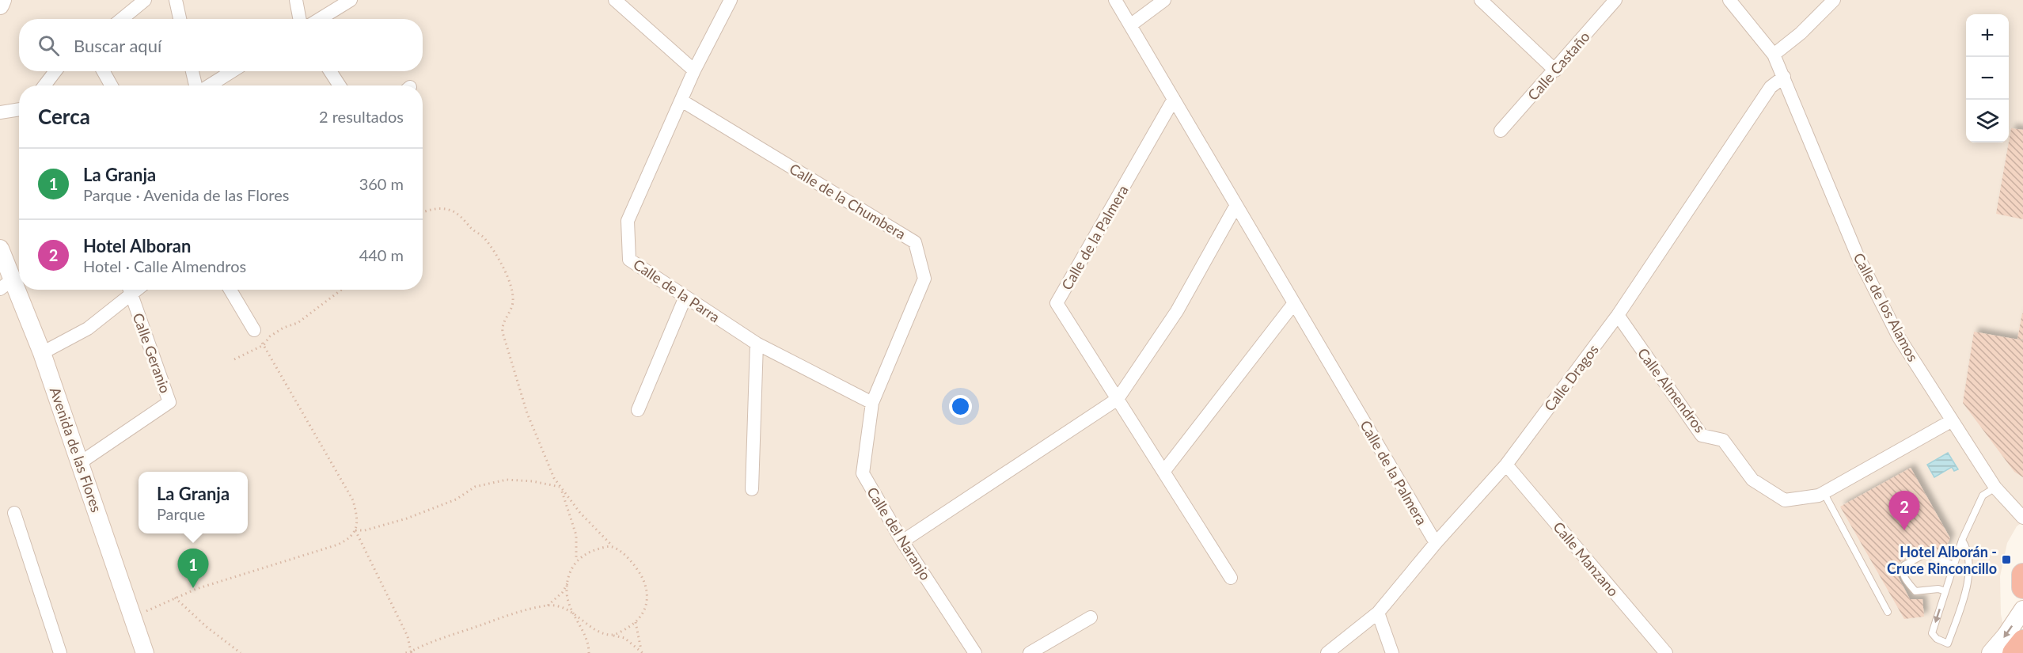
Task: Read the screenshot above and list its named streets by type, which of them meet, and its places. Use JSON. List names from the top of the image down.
{
  "streets": {
    "street": [
      "Calle Castaño",
      "Calle de la Chumbera",
      "Calle de la Palmera",
      "Calle de la Parra",
      "Calle de los Alamos",
      "Calle Geranio",
      "Calle Dragos",
      "Calle Almendros",
      "Avenida de las Flores",
      "Calle del Naranjo",
      "Calle Manzano"
    ]
  },
  "crossings": [
    ["Calle de la Chumbera", "Calle de la Parra"],
    ["Calle de la Chumbera", "Calle del Naranjo"],
    ["Calle de la Palmera", "Calle Dragos"],
    ["Calle de la Parra", "Calle del Naranjo"],
    ["Calle de los Alamos", "Calle Dragos"],
    ["Calle de los Alamos", "Calle Almendros"],
    ["Calle Geranio", "Avenida de las Flores"],
    ["Calle Dragos", "Calle Almendros"],
    ["Calle Dragos", "Calle Manzano"]
  ],
  "places": {
    "transit": ["Hotel Alborán - Cruce Rinconcillo"]
  },
  "page": {
    "map_buttons": ["+", "−"],
    "search": "Buscar aquí",
    "heading": ["Cerca", "2 resultados"],
    "list": [
      {
        "mark": "1",
        "name": "La Granja",
        "note": "Parque · Avenida de las Flores",
        "value": "360 m"
      },
      {
        "mark": "2",
        "name": "Hotel Alboran",
        "note": "Hotel · Calle Almendros",
        "value": "440 m"
      }
    ],
    "popup": ["La Granja", "Parque"],
    "pins": ["2", "1"]
  }
}
